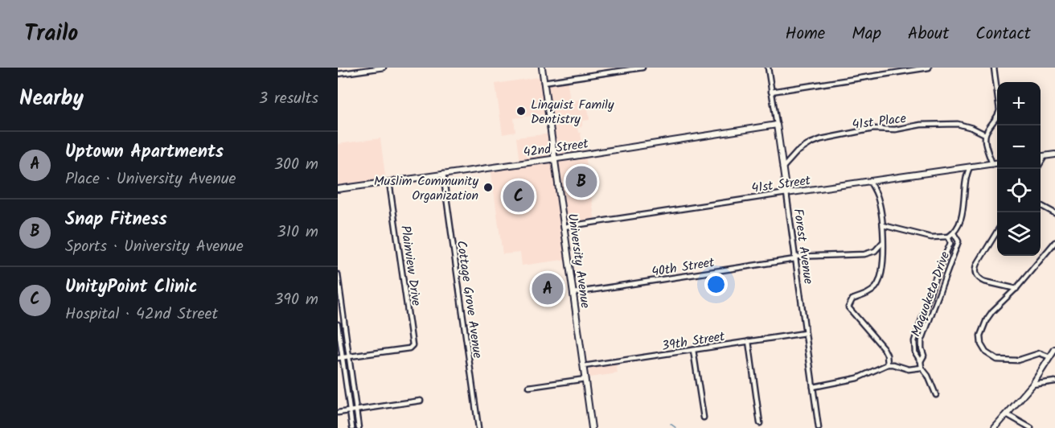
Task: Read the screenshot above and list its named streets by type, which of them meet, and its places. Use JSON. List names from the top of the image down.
{
  "streets": {
    "street": [
      "41st Place",
      "42nd Street",
      "41st Street",
      "Forest Avenue",
      "University Avenue",
      "Plainview Drive",
      "40th Street",
      "Maquoketa Drive",
      "Cottage Grove Avenue",
      "39th Street"
    ]
  },
  "crossings": [
    ["41st Place", "Forest Avenue"],
    ["42nd Street", "Forest Avenue"],
    ["42nd Street", "University Avenue"],
    ["42nd Street", "Plainview Drive"],
    ["42nd Street", "Cottage Grove Avenue"],
    ["41st Street", "Forest Avenue"],
    ["41st Street", "University Avenue"],
    ["Forest Avenue", "40th Street"],
    ["Forest Avenue", "39th Street"],
    ["University Avenue", "40th Street"],
    ["University Avenue", "39th Street"]
  ],
  "places": ["Linquist Family Dentistry", "Muslim Community Organization"],
  "page": {
    "header": "Trailo",
    "nav": [
      "Home",
      "Map",
      "About",
      "Contact"
    ],
    "heading": ["Nearby", "3 results"],
    "map_buttons": ["+", "−"],
    "list": [
      {
        "mark": "A",
        "name": "Uptown Apartments",
        "note": "Place · University Avenue",
        "value": "300 m"
      },
      {
        "mark": "B",
        "name": "Snap Fitness",
        "note": "Sports · University Avenue",
        "value": "310 m"
      },
      {
        "mark": "C",
        "name": "UnityPoint Clinic",
        "note": "Hospital · 42nd Street",
        "value": "390 m"
      }
    ],
    "pins": ["B", "C", "A"]
  }
}
